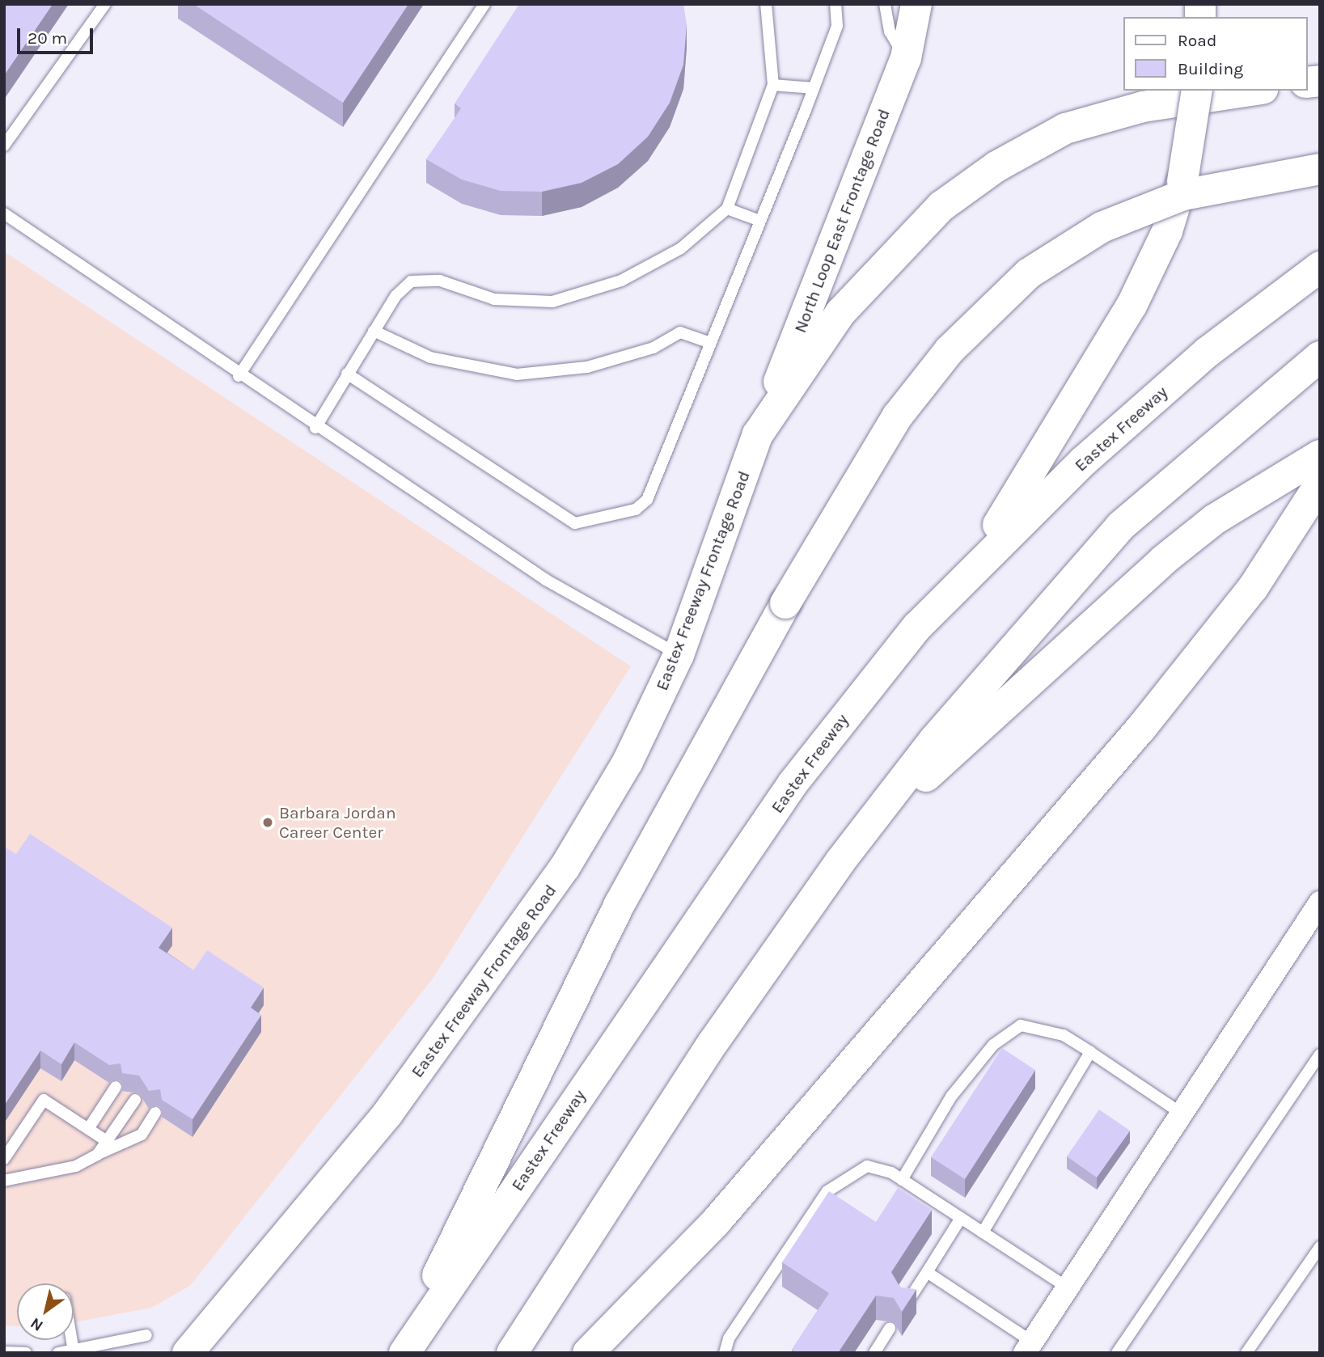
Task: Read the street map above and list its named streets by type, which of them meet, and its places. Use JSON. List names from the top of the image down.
{
  "streets": {
    "main road": ["North Loop East Frontage Road", "Eastex Freeway", "Eastex Freeway Frontage Road"]
  },
  "crossings": [
    ["North Loop East Frontage Road", "Eastex Freeway Frontage Road"]
  ],
  "places": ["Barbara Jordan Career Center"],
  "legend": ["Road", "Building"],
  "scale_bar": "20 m",
  "north": "bottom left"
}
